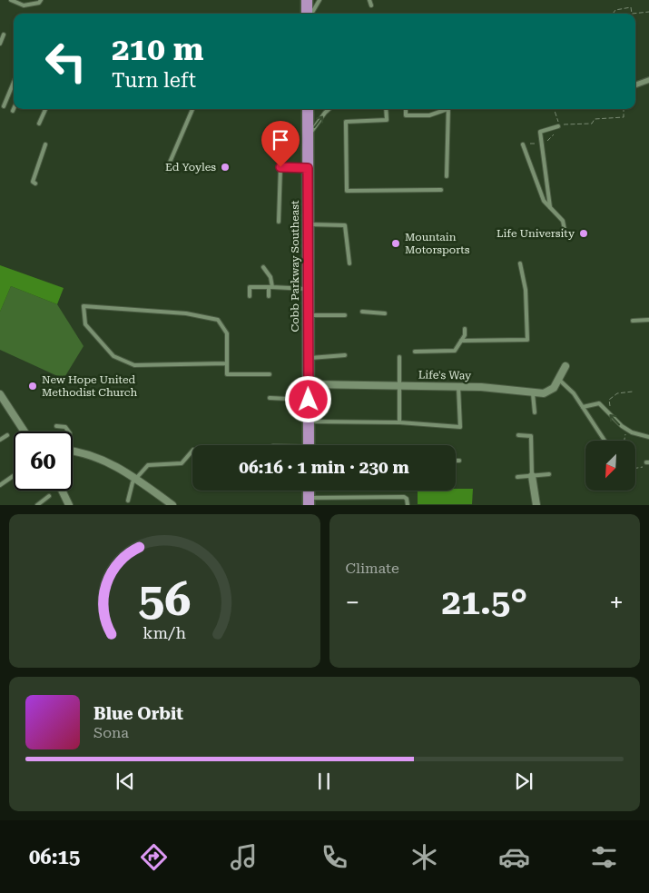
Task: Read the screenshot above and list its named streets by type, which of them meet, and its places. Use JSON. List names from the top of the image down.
{
  "streets": {
    "main road": ["Cobb Parkway Southeast"],
    "street": ["Life's Way"]
  },
  "crossings": [
    ["Cobb Parkway Southeast", "Life's Way"]
  ],
  "places": [
    "Ed Yoyles",
    "Life University",
    "Mountain Motorsports",
    "New Hope United Methodist Church"
  ],
  "north": "bottom left",
  "page": {
    "turn": ["210 m", "Turn left"],
    "limit": "60",
    "trip": "06:16 · 1 min · 230 m",
    "tile": "Climate",
    "heat": ["−", "21.5°", "+"],
    "song": ["Blue Orbit", "Sona"],
    "tabs": "06:15",
    "gauge": ["56", "km/h"]
  }
}
